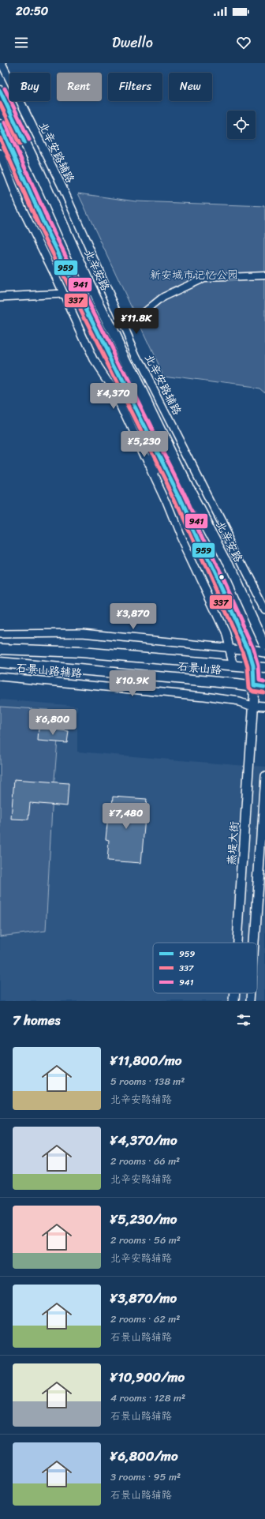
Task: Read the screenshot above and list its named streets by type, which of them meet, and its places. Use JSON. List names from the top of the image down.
{
  "streets": {
    "main road": ["北辛安路", "石景山路", "燕堤大街"],
    "street": ["北辛安路辅路", "石景山路辅路"]
  },
  "crossings": [
    ["石景山路", "燕堤大街"],
    ["石景山路辅路", "燕堤大街"]
  ],
  "parks": ["新安城市记忆公园"],
  "lines": ["transit line 941", "transit line 959", "transit line 337"],
  "legend": ["959", "337", "941"],
  "page": {
    "status": "20:50",
    "header": "Dwello",
    "chip": [
      "Buy",
      "Rent",
      "Filters",
      "New"
    ],
    "price": [
      "¥11.8K",
      "¥4,370",
      "¥5,230",
      "¥3,870",
      "¥10.9K",
      "¥6,800",
      "¥7,480"
    ],
    "heading": "7 homes",
    "list": [
      {
        "name": "¥11,800/mo",
        "note": "5 rooms · 138 m² · 北辛安路辅路"
      },
      {
        "name": "¥4,370/mo",
        "note": "2 rooms · 66 m² · 北辛安路辅路"
      },
      {
        "name": "¥5,230/mo",
        "note": "2 rooms · 56 m² · 北辛安路辅路"
      },
      {
        "name": "¥3,870/mo",
        "note": "2 rooms · 62 m² · 石景山路辅路"
      },
      {
        "name": "¥10,900/mo",
        "note": "4 rooms · 128 m² · 石景山路辅路"
      },
      {
        "name": "¥6,800/mo",
        "note": "3 rooms · 95 m² · 石景山路辅路"
      }
    ]
  }
}
